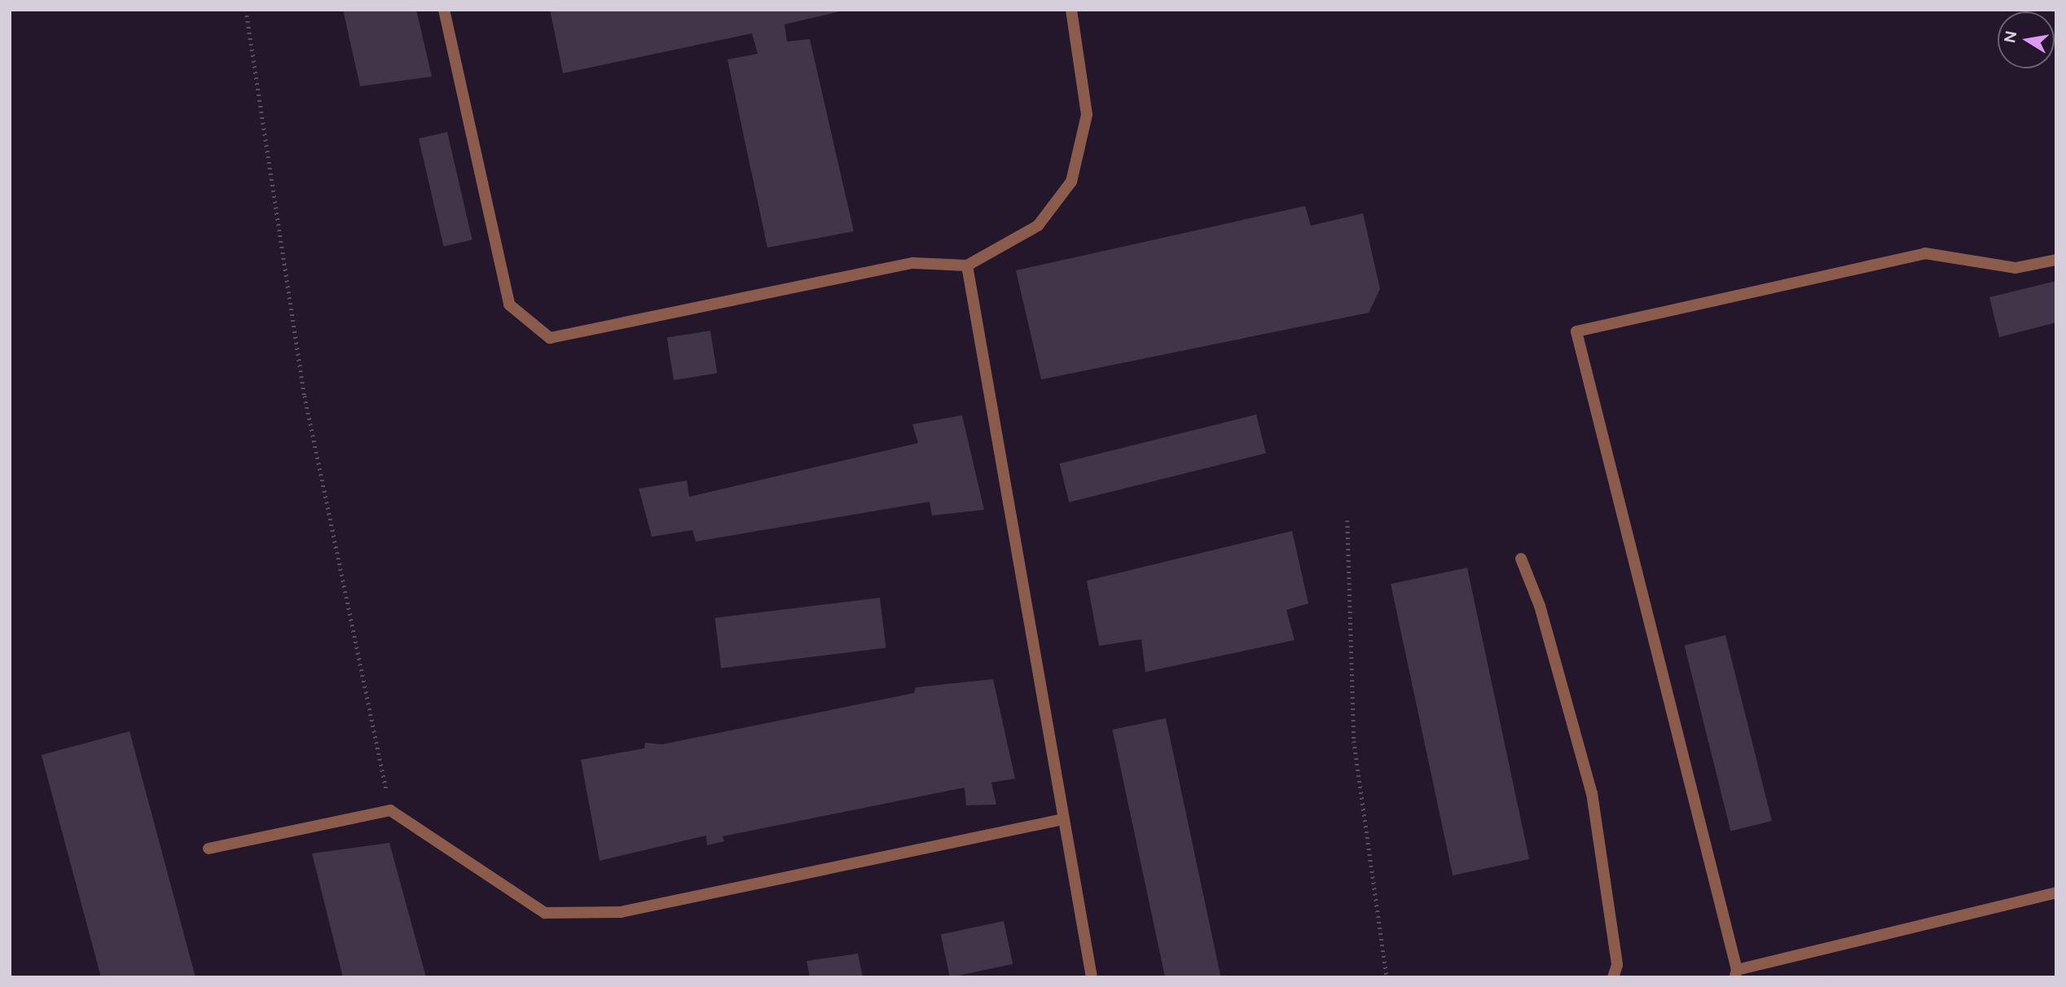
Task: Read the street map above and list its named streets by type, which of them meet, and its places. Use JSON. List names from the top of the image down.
{
  "north": "left"
}
